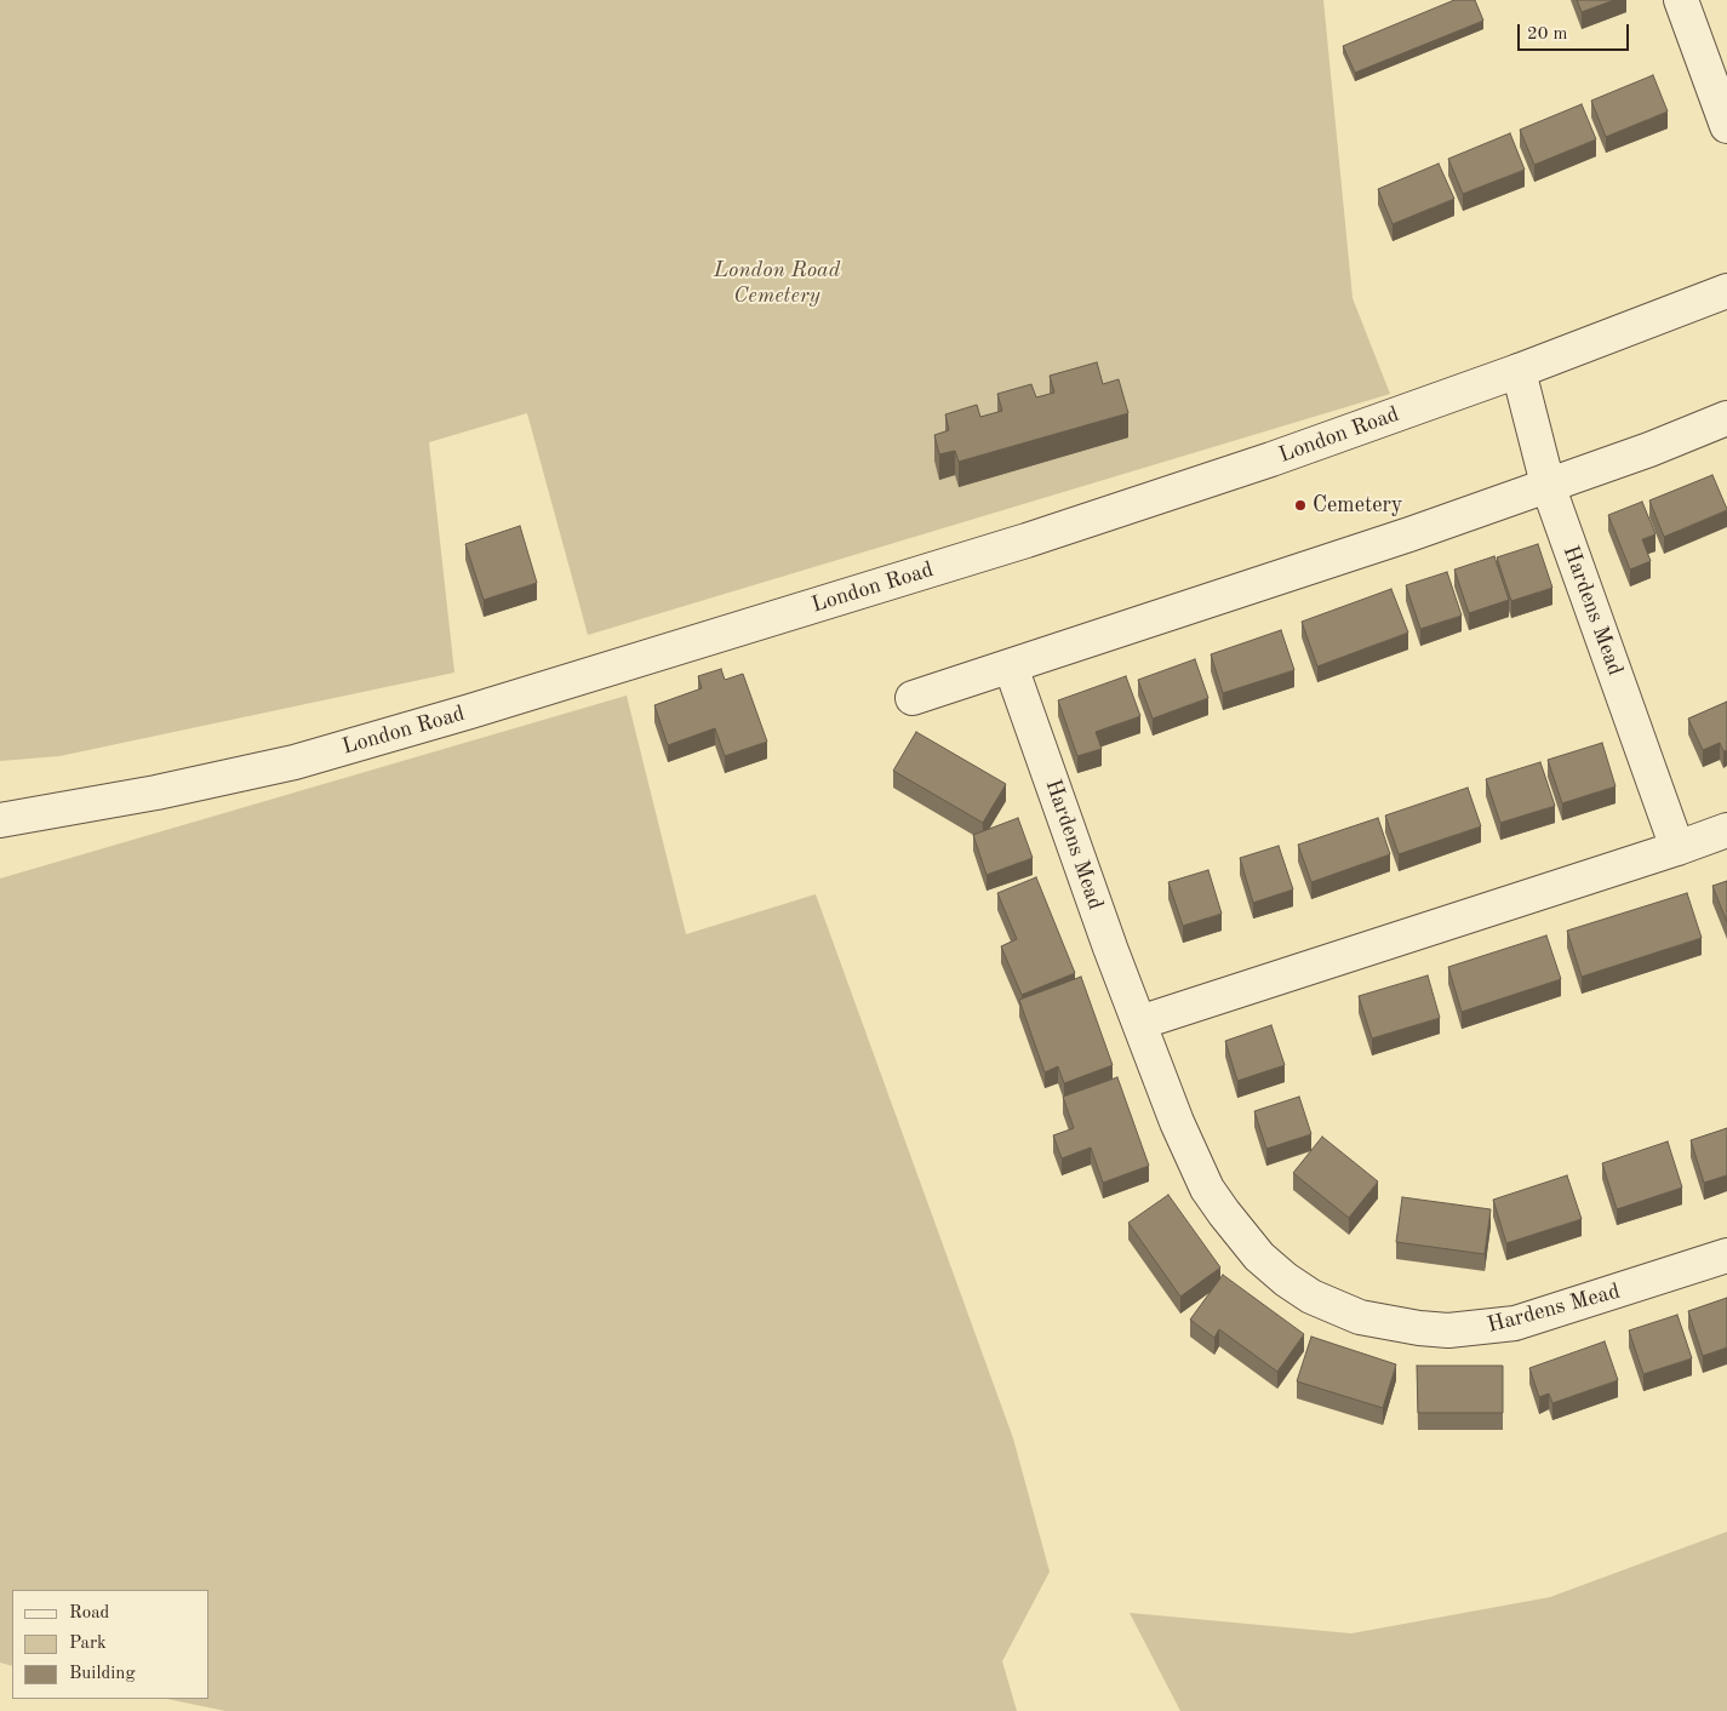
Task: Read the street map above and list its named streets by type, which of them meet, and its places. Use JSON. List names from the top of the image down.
{
  "streets": {
    "street": ["London Road", "Hardens Mead"]
  },
  "crossings": [
    ["London Road", "Hardens Mead"]
  ],
  "parks": ["London Road Cemetery"],
  "places": ["Cemetery"],
  "legend": ["Road", "Park", "Building"],
  "scale_bar": "20 m"
}
